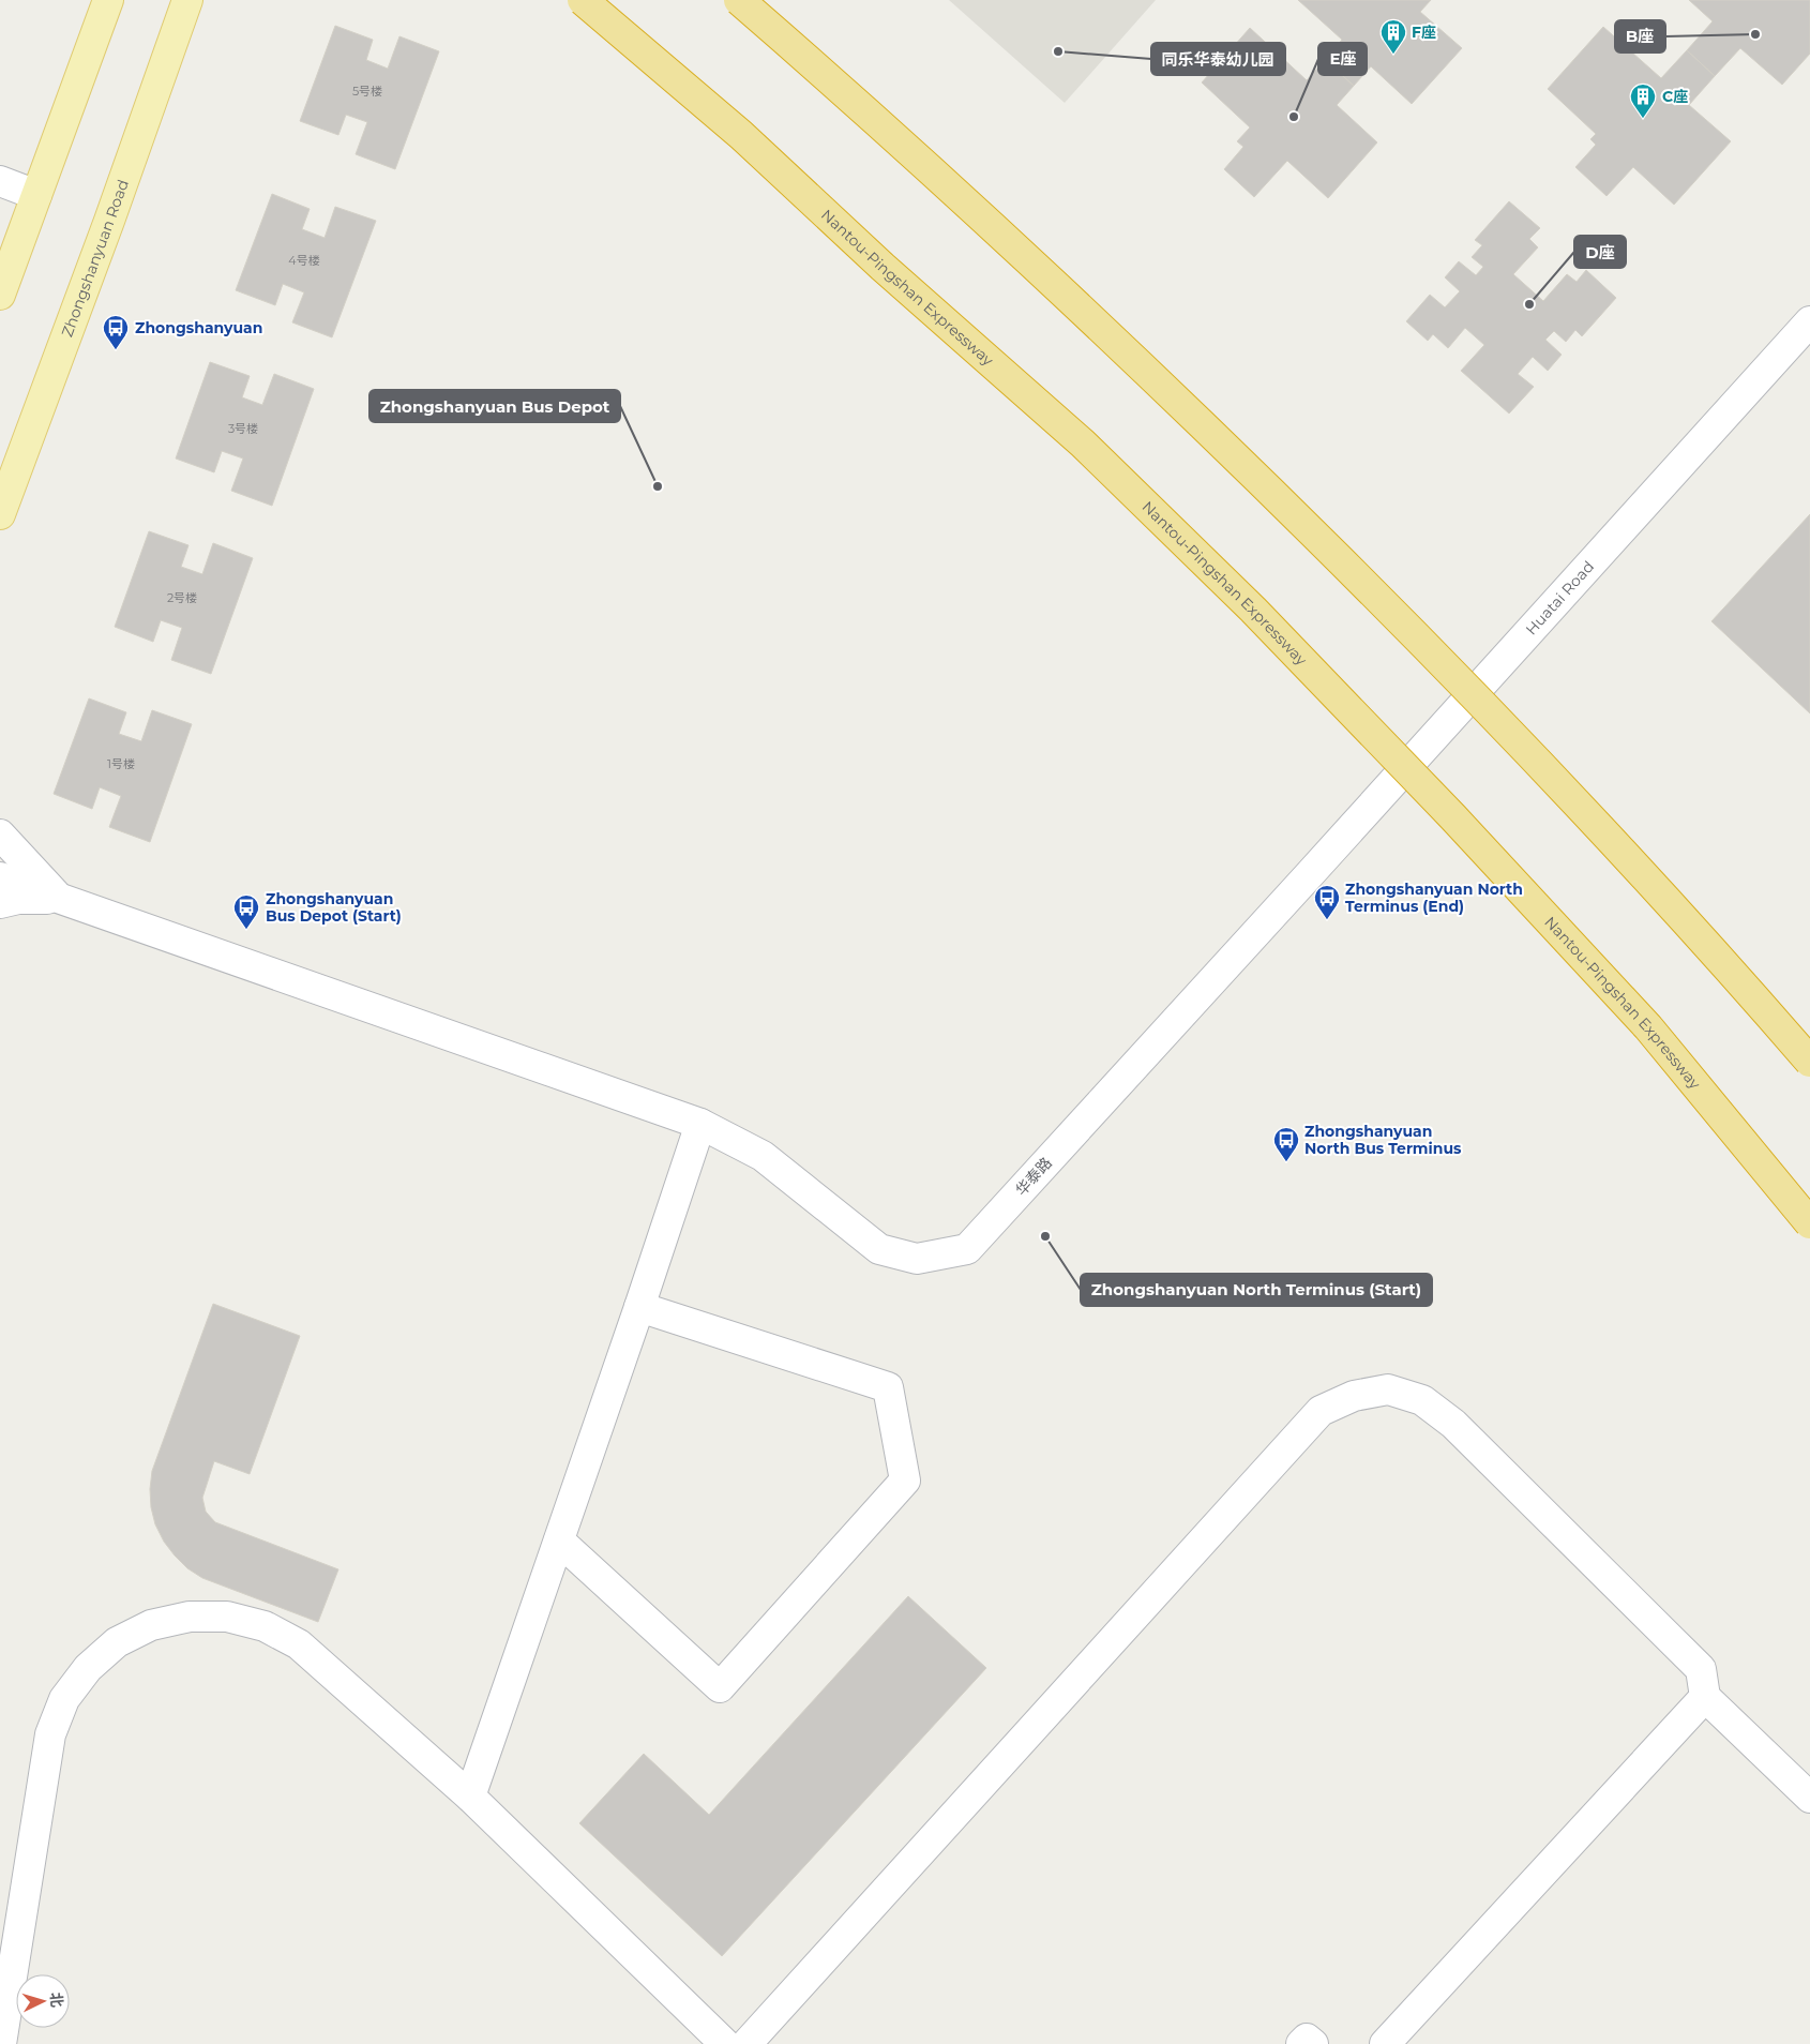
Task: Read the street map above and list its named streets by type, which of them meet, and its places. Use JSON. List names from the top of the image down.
{
  "streets": {
    "highway": ["Nantou-Pingshan Expressway"],
    "main road": ["Zhongshanyuan Road"],
    "street": ["华泰路"]
  },
  "places": {
    "other": [
      "B座",
      "同乐华泰幼儿园",
      "E座",
      "D座",
      "Zhongshanyuan Bus Depot",
      "Zhongshanyuan North Terminus (Start)"
    ],
    "building": ["F座", "C座"],
    "bus stop": [
      "Zhongshanyuan",
      "Zhongshanyuan North Terminus (End)",
      "Zhongshanyuan Bus Depot (Start)",
      "Zhongshanyuan North Bus Terminus"
    ]
  },
  "house_numbers": [
    "5号楼",
    "4号楼",
    "3号楼",
    "2号楼",
    "1号楼"
  ],
  "north": "right"
}
